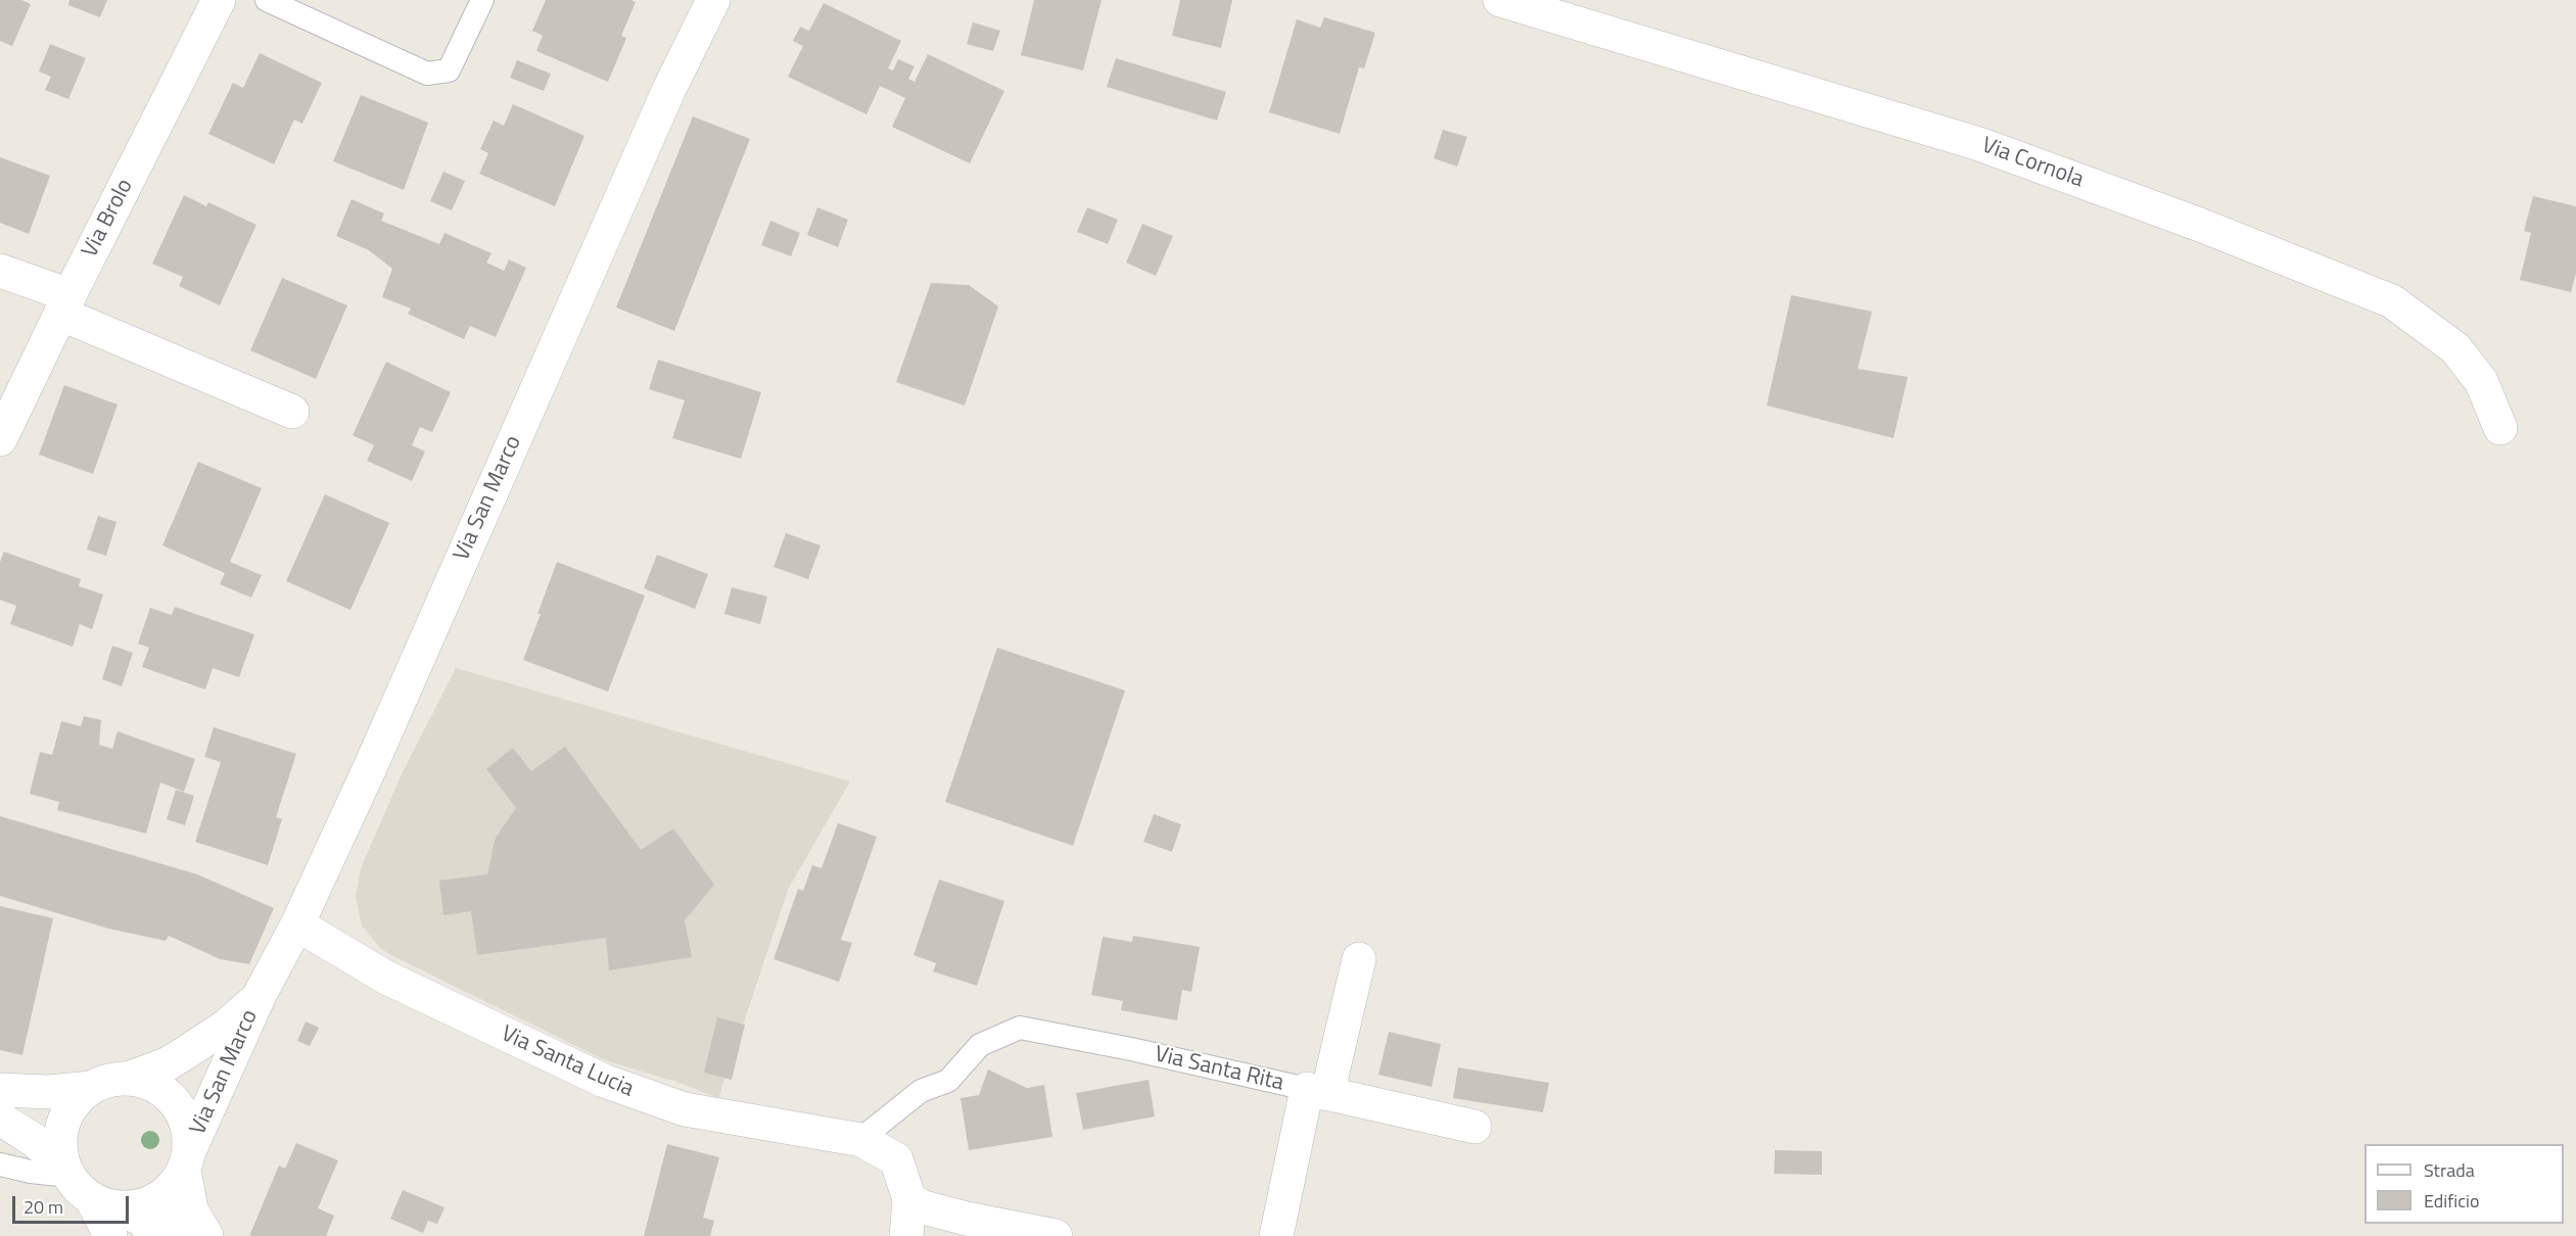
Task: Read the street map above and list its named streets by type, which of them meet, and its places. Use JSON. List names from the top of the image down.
{
  "streets": {
    "street": [
      "Via Cornola",
      "Via Brolo",
      "Via San Marco",
      "Via Santa Lucia",
      "Via Santa Rita"
    ]
  },
  "crossings": [
    ["Via San Marco", "Via Santa Lucia"],
    ["Via Santa Lucia", "Via Santa Rita"]
  ],
  "legend": ["Strada", "Edificio"],
  "scale_bar": "20 m"
}
